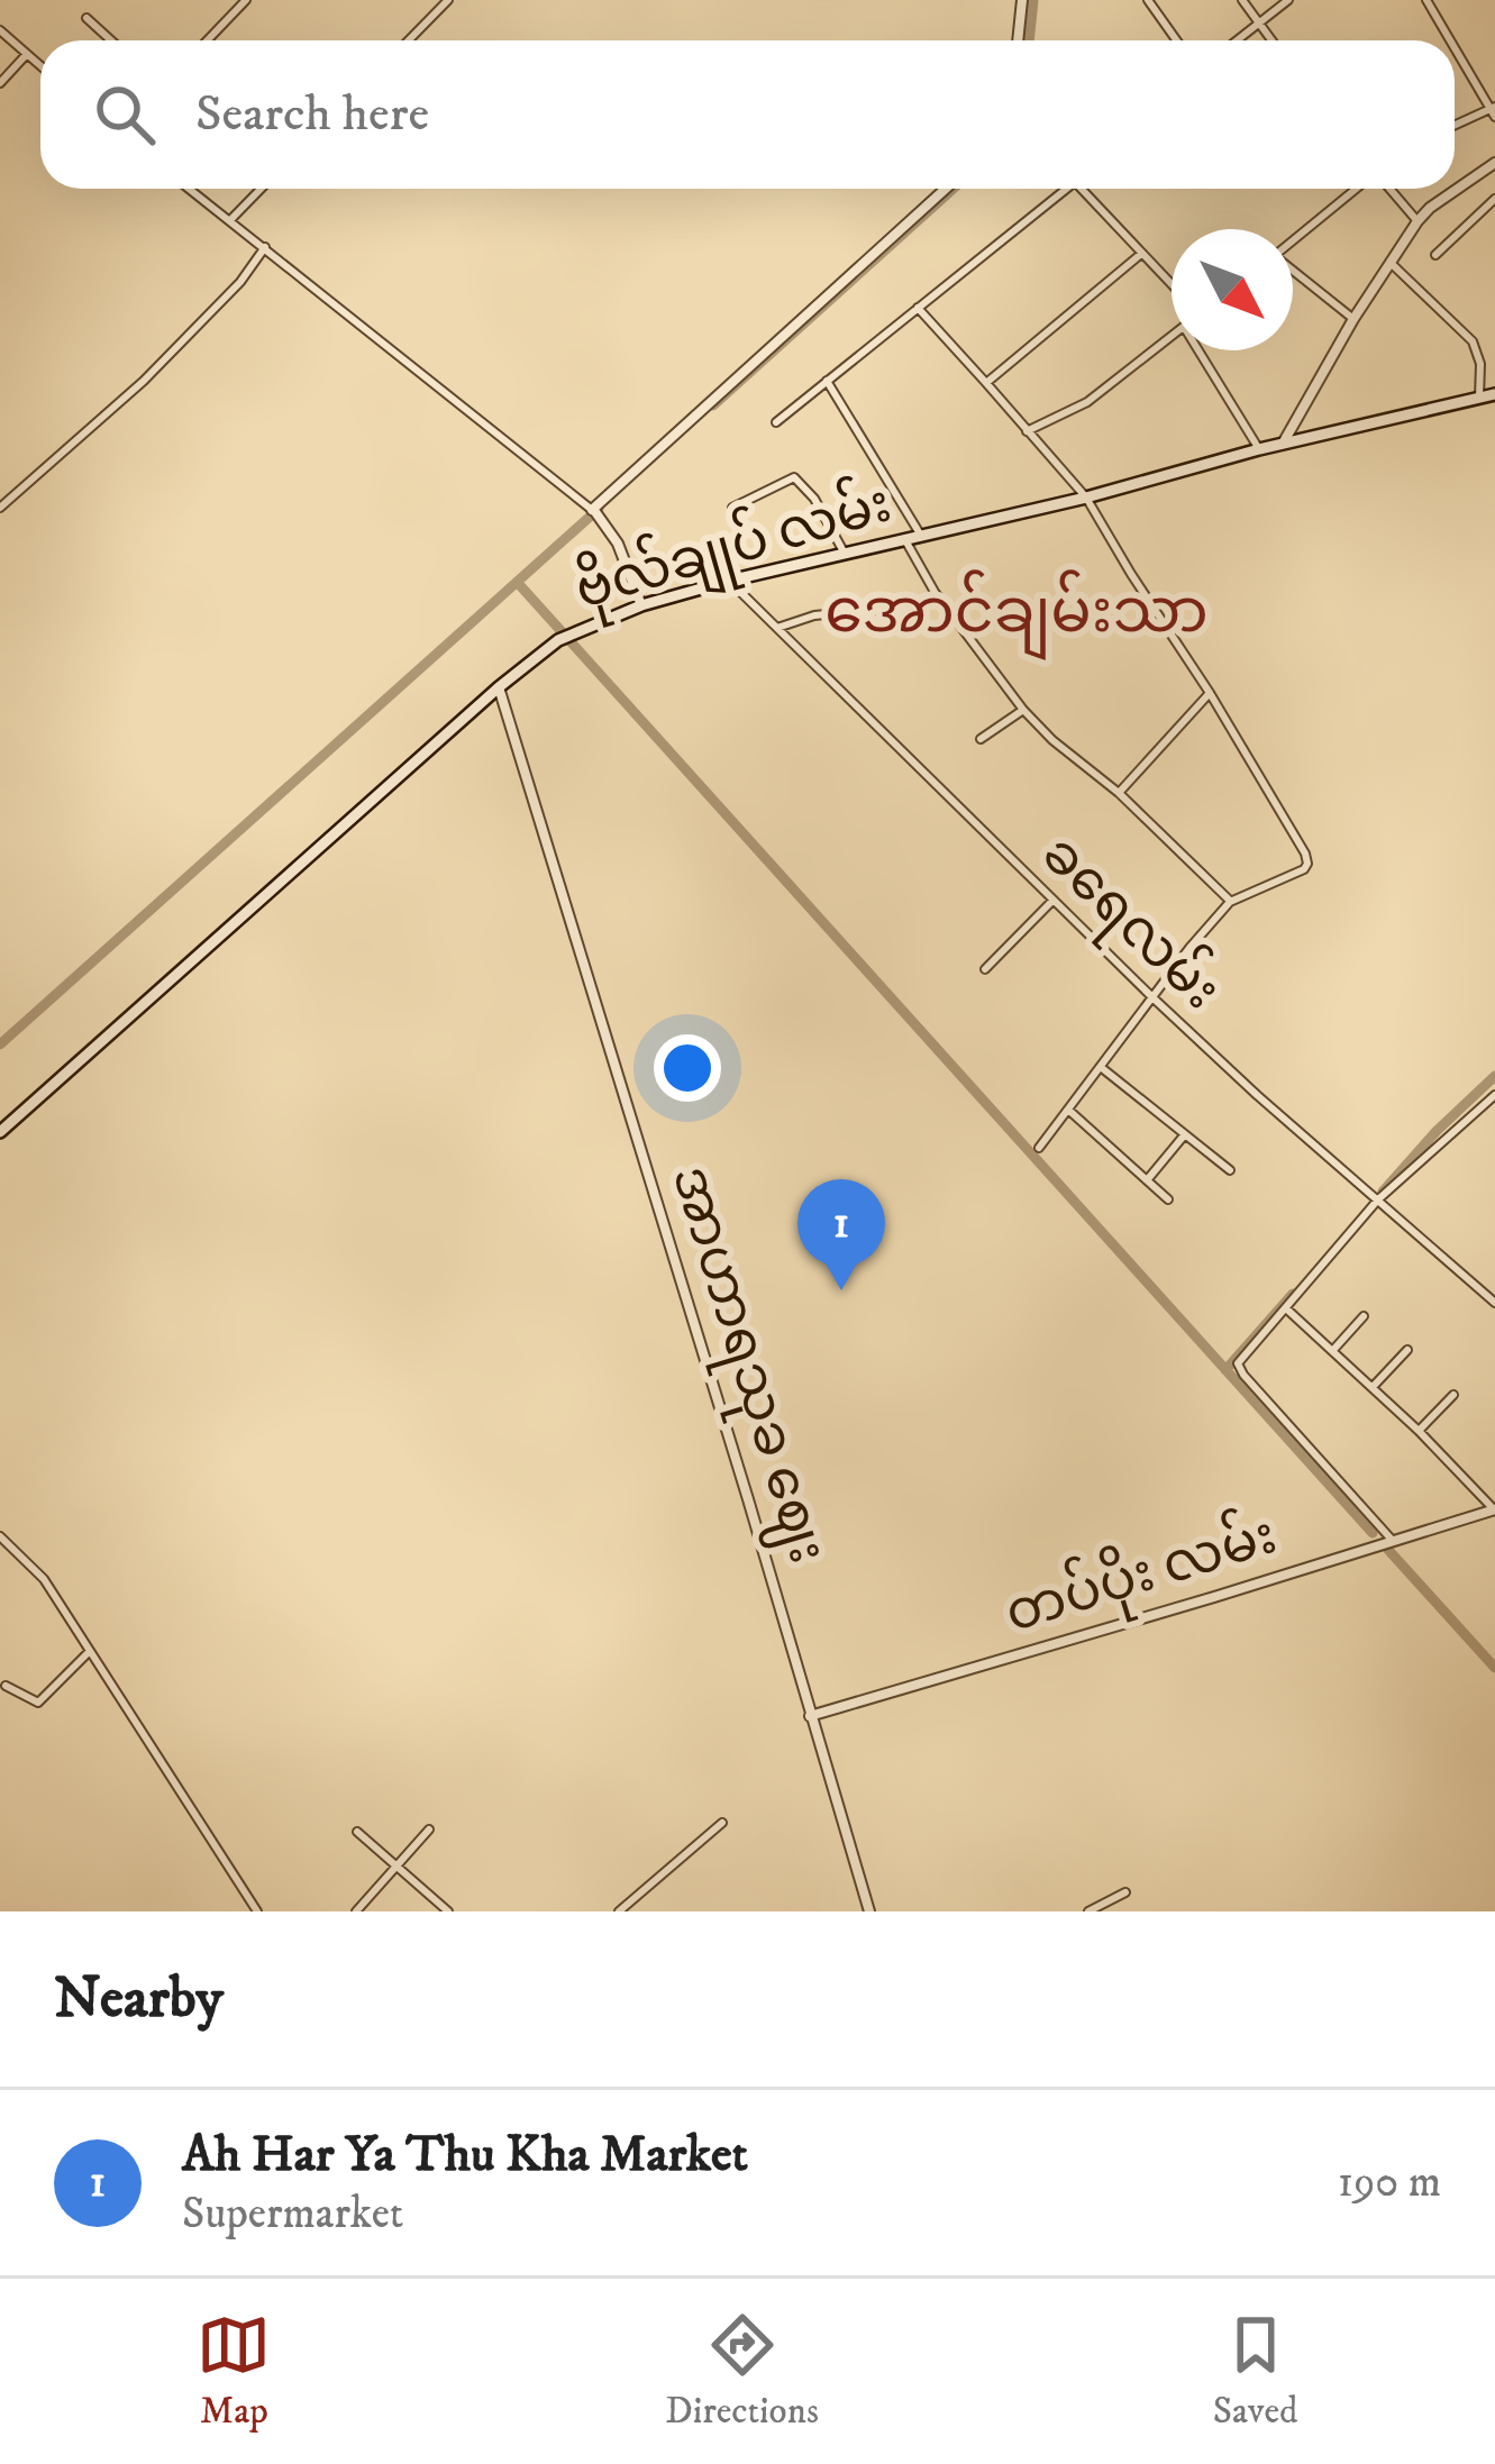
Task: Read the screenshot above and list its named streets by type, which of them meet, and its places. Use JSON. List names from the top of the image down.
{
  "streets": {
    "main road": ["ဗိုလ်ချုပ် လမ်း"],
    "street": ["ခရေလမ်း", "အာဟာရသုခ ဈေး", "တပ်ပိုး လမ်း"]
  },
  "crossings": [
    ["ဗိုလ်ချုပ် လမ်း", "ခရေလမ်း"],
    ["ဗိုလ်ချုပ် လမ်း", "အာဟာရသုခ ဈေး"],
    ["အာဟာရသုခ ဈေး", "တပ်ပိုး လမ်း"]
  ],
  "districts": ["အောင်ချမ်းသာ"],
  "north": "bottom right",
  "page": {
    "search": "Search here",
    "pins": "1",
    "heading": "Nearby",
    "list": [
      {
        "mark": "1",
        "name": "Ah Har Ya Thu Kha Market",
        "note": "Supermarket",
        "value": "190 m"
      }
    ],
    "nav": ["Map", "Directions", "Saved"]
  }
}
